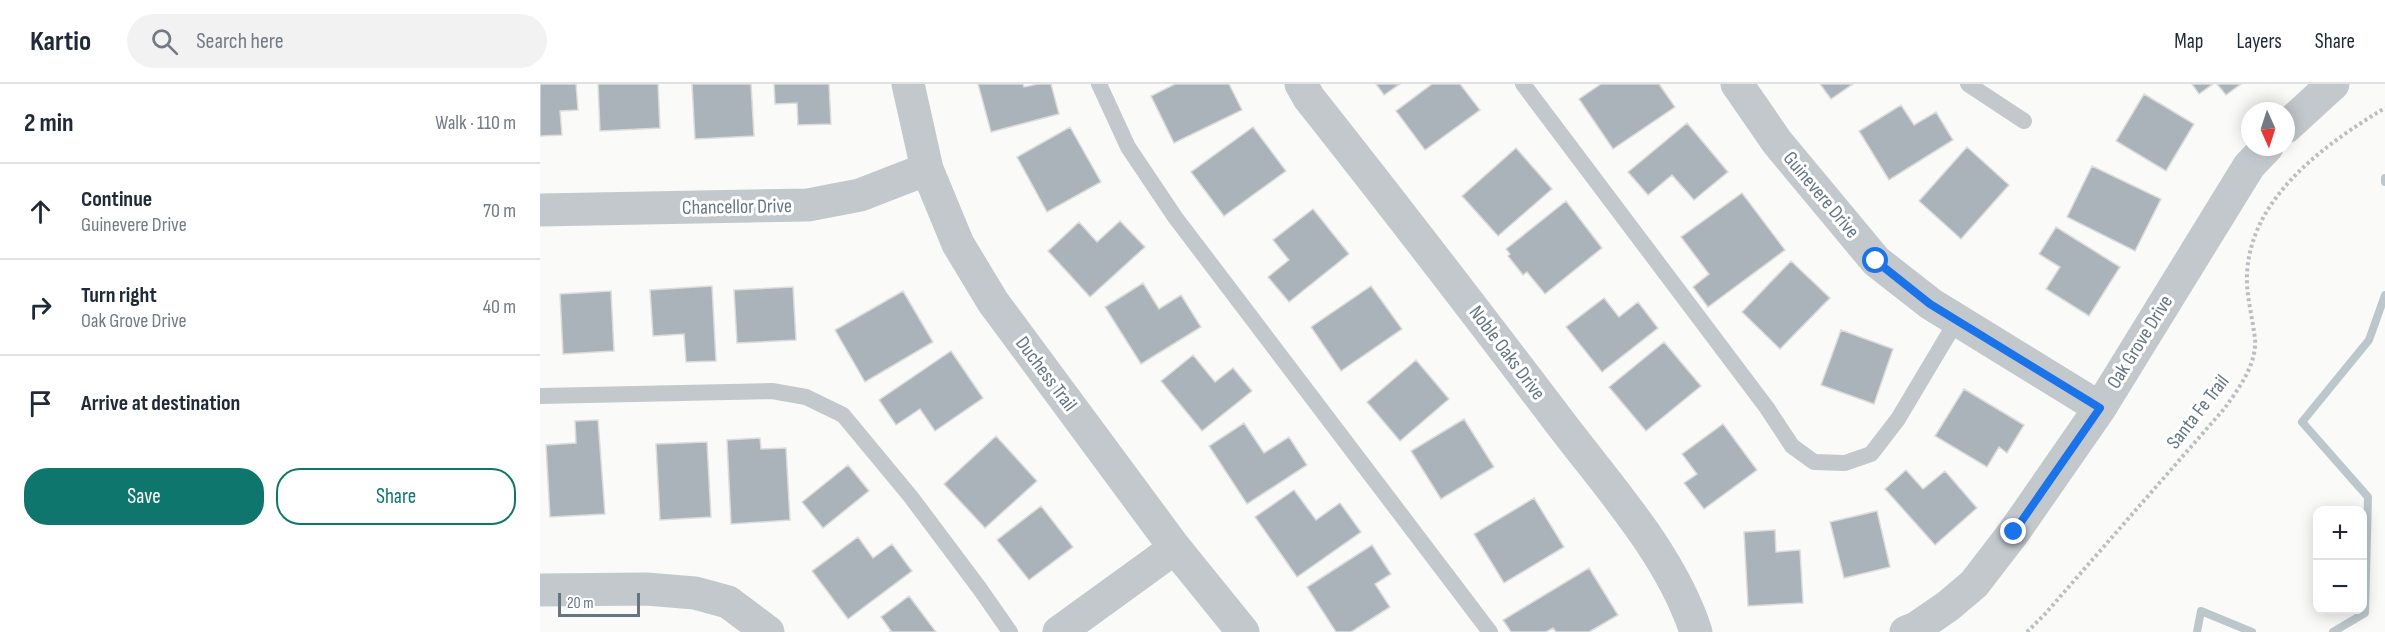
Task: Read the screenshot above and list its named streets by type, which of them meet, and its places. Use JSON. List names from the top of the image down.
{
  "streets": {
    "street": [
      "Guinevere Drive",
      "Chancellor Drive",
      "Oak Grove Drive",
      "Noble Oaks Drive",
      "Duchess Trail"
    ],
    "path": ["Santa Fe Trail"]
  },
  "crossings": [
    ["Guinevere Drive", "Oak Grove Drive"],
    ["Chancellor Drive", "Duchess Trail"]
  ],
  "scale_bar": "20 m",
  "north": "bottom",
  "page": {
    "header": "Kartio",
    "search": "Search here",
    "nav": ["Map", "Layers", "Share"],
    "heading": ["2 min", "Walk · 110 m"],
    "list": [
      ["Continue", "Guinevere Drive", "70 m"],
      ["Turn right", "Oak Grove Drive", "40 m"],
      "Arrive at destination"
    ],
    "buttons": ["Save", "Share"],
    "map_buttons": ["+", "−"],
    "scale": "20 m"
  }
}
